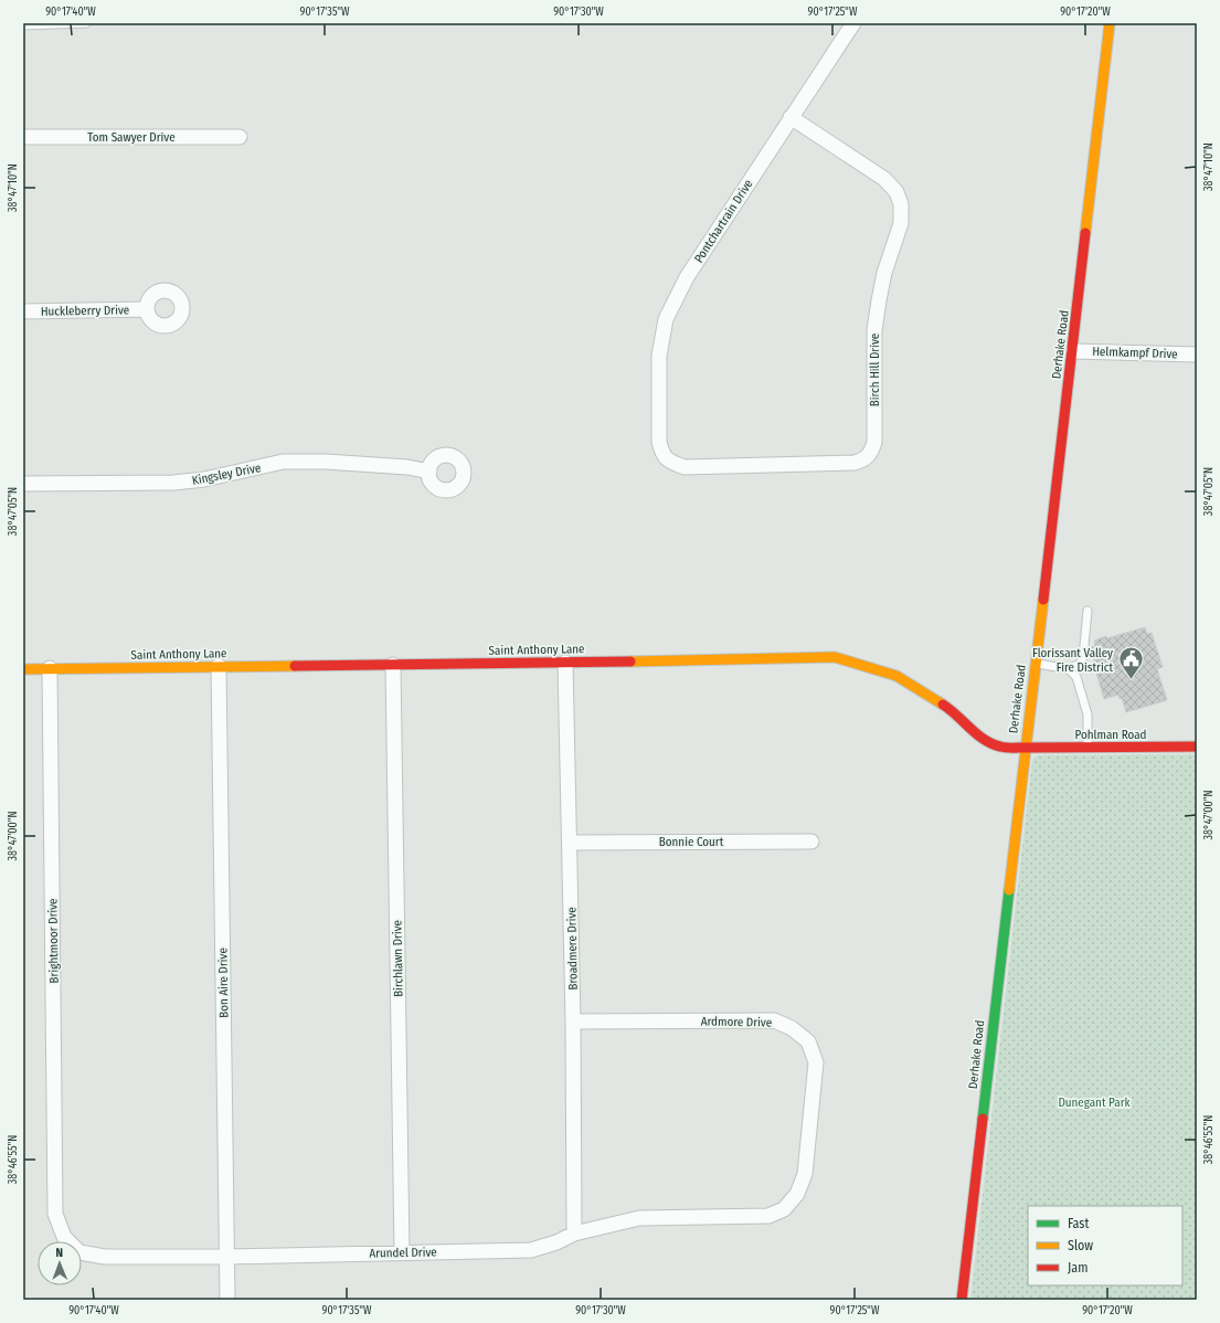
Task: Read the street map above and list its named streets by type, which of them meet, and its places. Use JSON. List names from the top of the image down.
{
  "streets": {
    "street": [
      "Tom Sawyer Drive",
      "Pontchartrain Drive",
      "Huckleberry Drive",
      "Derhake Road",
      "Helmkampf Drive",
      "Birch Hill Drive",
      "Kingsley Drive",
      "Saint Anthony Lane",
      "Pohlman Road",
      "Bonnie Court",
      "Brightmoor Drive",
      "Broadmere Drive",
      "Birchlawn Drive",
      "Bon Aire Drive",
      "Ardmore Drive",
      "Arundel Drive"
    ]
  },
  "crossings": [
    ["Pontchartrain Drive", "Birch Hill Drive"],
    ["Derhake Road", "Helmkampf Drive"],
    ["Derhake Road", "Saint Anthony Lane"],
    ["Derhake Road", "Pohlman Road"],
    ["Saint Anthony Lane", "Pohlman Road"],
    ["Saint Anthony Lane", "Brightmoor Drive"],
    ["Saint Anthony Lane", "Broadmere Drive"],
    ["Saint Anthony Lane", "Birchlawn Drive"],
    ["Saint Anthony Lane", "Bon Aire Drive"],
    ["Bonnie Court", "Broadmere Drive"],
    ["Brightmoor Drive", "Arundel Drive"],
    ["Broadmere Drive", "Ardmore Drive"],
    ["Broadmere Drive", "Arundel Drive"],
    ["Birchlawn Drive", "Arundel Drive"],
    ["Bon Aire Drive", "Arundel Drive"],
    ["Ardmore Drive", "Arundel Drive"]
  ],
  "parks": ["Dunegant Park"],
  "places": {
    "public building": ["Florissant Valley Fire District"]
  },
  "legend": ["Fast", "Slow", "Jam"],
  "north": "top",
  "coordinates": [
    "90°17'40\"W",
    "90°17'35\"W",
    "90°17'30\"W",
    "90°17'25\"W",
    "90°17'20\"W",
    "38°47'10\"N",
    "38°47'05\"N",
    "38°47'00\"N",
    "38°46'55\"N"
  ]
}
